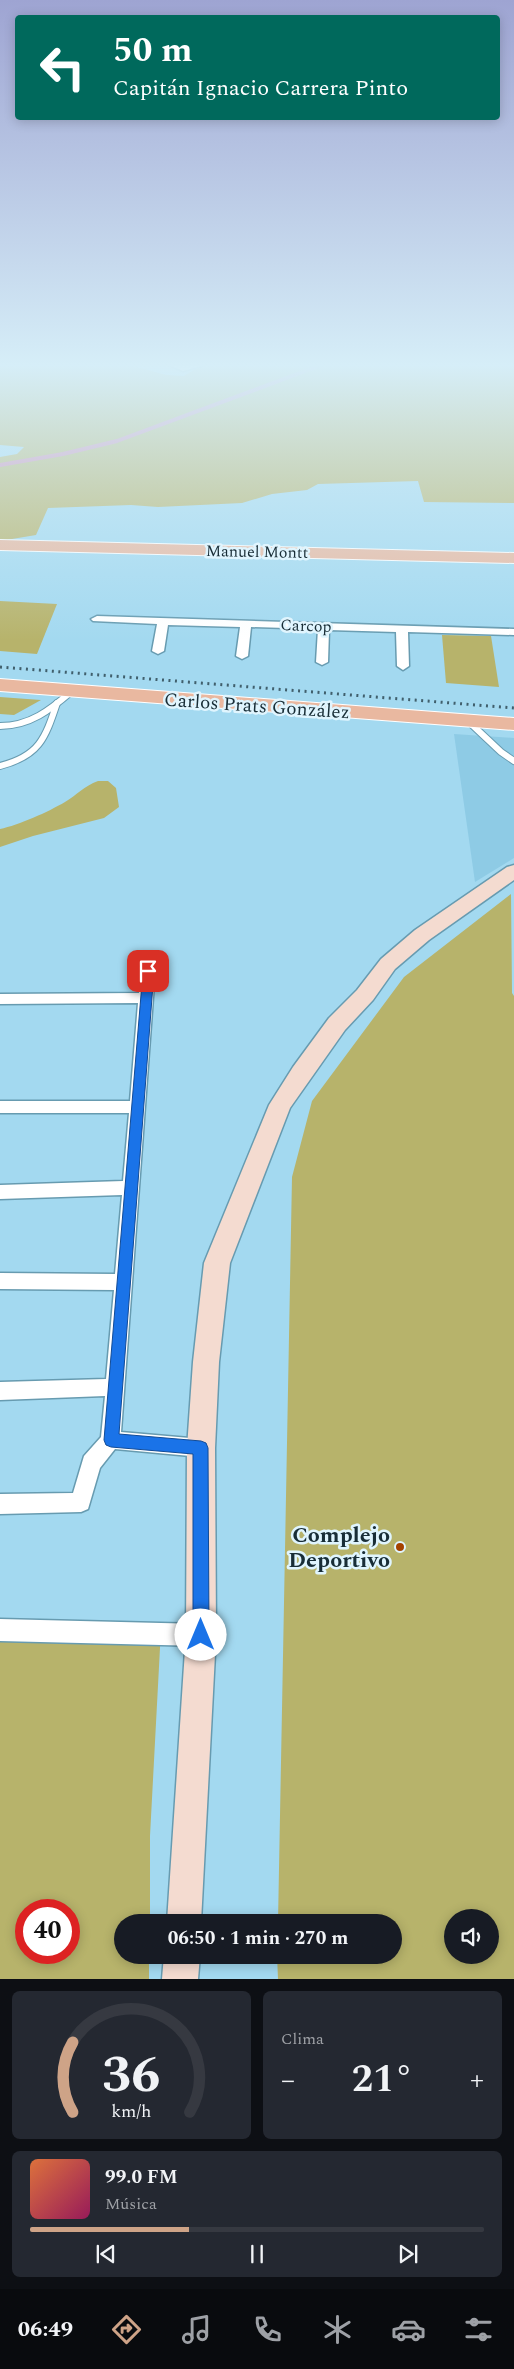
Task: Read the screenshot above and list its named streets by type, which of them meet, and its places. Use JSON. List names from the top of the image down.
{
  "streets": {
    "main road": ["Manuel Montt", "Carlos Prats González"],
    "street": ["Carcop"]
  },
  "places": ["Complejo Deportivo"],
  "page": {
    "turn": ["50 m", "Capitán Ignacio Carrera Pinto"],
    "limit": "40",
    "trip": "06:50 · 1 min · 270 m",
    "tile": "Clima",
    "heat": ["−", "21°", "+"],
    "song": ["99.0 FM", "Música"],
    "tabs": "06:49",
    "gauge": ["36", "km/h"]
  }
}
